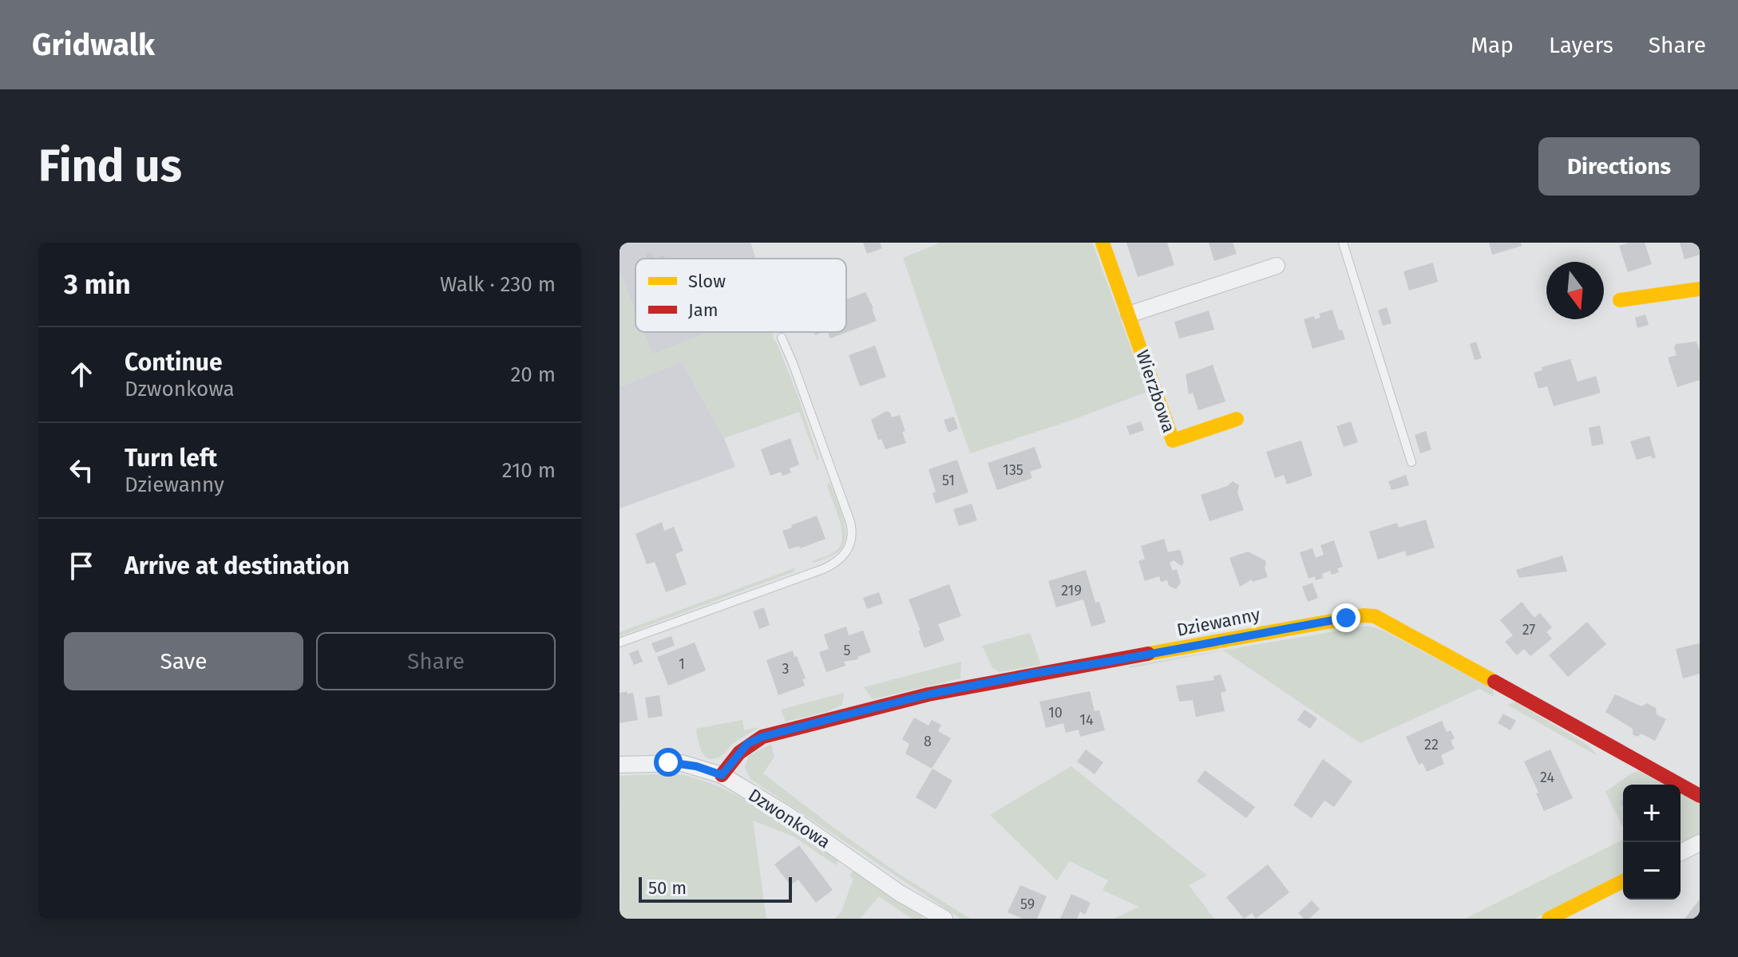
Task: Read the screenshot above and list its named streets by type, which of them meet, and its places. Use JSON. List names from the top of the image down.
{
  "streets": {
    "street": ["Wierzbowa", "Dziewanny", "Dzwonkowa"]
  },
  "crossings": [
    ["Dziewanny", "Dzwonkowa"]
  ],
  "house_numbers": [
    "135",
    "51",
    "219",
    "27",
    "5",
    "1",
    "3",
    "10",
    "14",
    "8",
    "22",
    "24",
    "59"
  ],
  "legend": ["Slow", "Jam"],
  "scale_bar": "50 m",
  "north": "bottom",
  "page": {
    "header": "Gridwalk",
    "nav": ["Map", "Layers", "Share"],
    "buttons": [
      "Directions",
      ["Save", "Share"]
    ],
    "title": "Find us",
    "heading": ["3 min", "Walk · 230 m"],
    "list": [
      ["Continue", "Dzwonkowa", "20 m"],
      ["Turn left", "Dziewanny", "210 m"],
      "Arrive at destination"
    ],
    "map_buttons": ["+", "−"],
    "scale": "50 m"
  }
}
